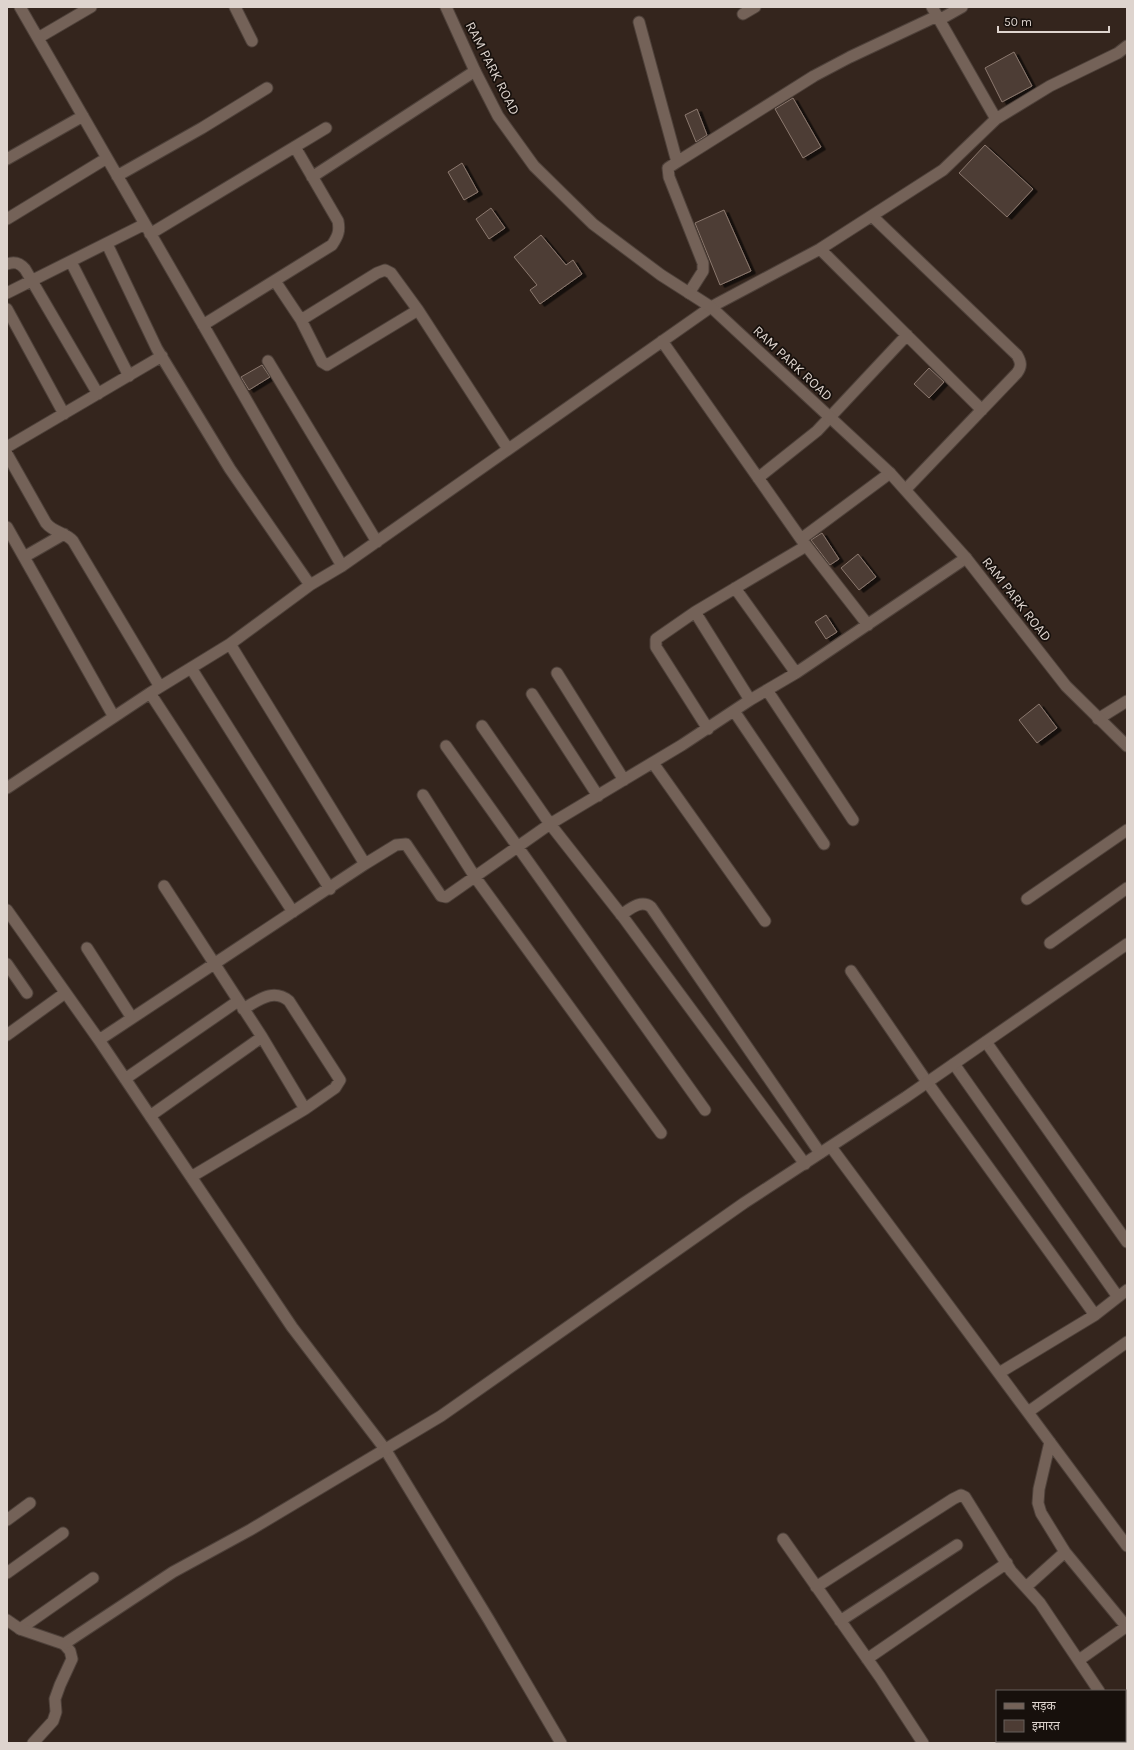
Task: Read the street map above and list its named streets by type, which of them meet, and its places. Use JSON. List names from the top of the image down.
{
  "streets": {
    "street": ["RAM PARK ROAD"]
  },
  "legend": ["सड़क", "इमारत"],
  "scale_bar": "50 m"
}
